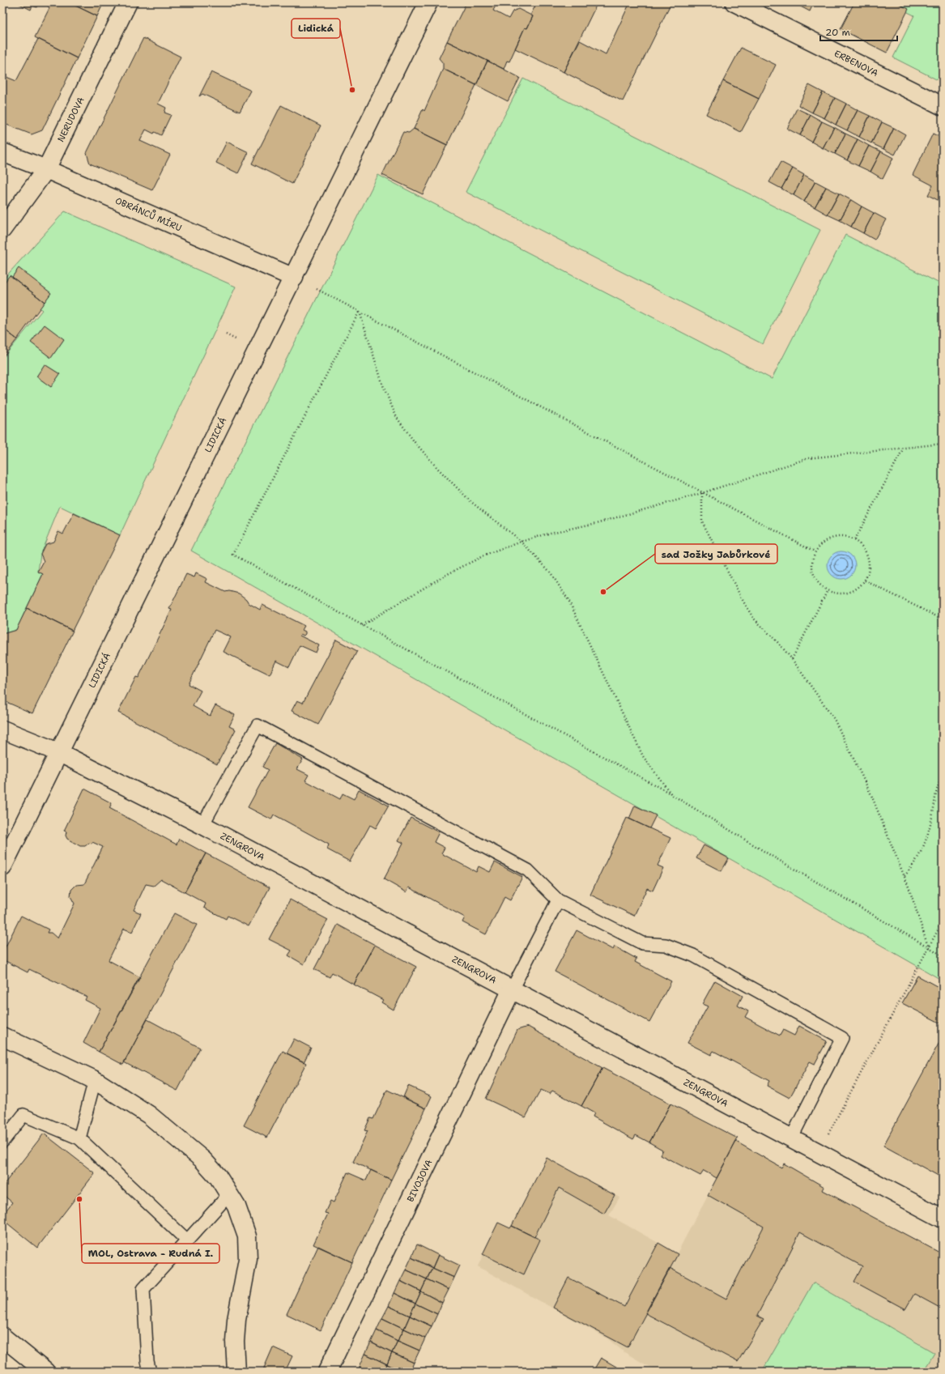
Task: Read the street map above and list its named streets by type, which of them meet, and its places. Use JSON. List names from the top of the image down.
{
  "streets": {
    "street": [
      "ERBENOVA",
      "NERUDOVA",
      "OBRÁNCŮ MÍRU",
      "LIDICKÁ",
      "ZENGROVA",
      "BIVOJOVA"
    ]
  },
  "crossings": [
    ["NERUDOVA", "OBRÁNCŮ MÍRU"],
    ["OBRÁNCŮ MÍRU", "LIDICKÁ"],
    ["LIDICKÁ", "ZENGROVA"],
    ["ZENGROVA", "BIVOJOVA"]
  ],
  "places": ["Lidická", "sad Jožky Jabůrkové", "MOL, Ostrava - Rudná I."],
  "scale_bar": "20 m"
}
